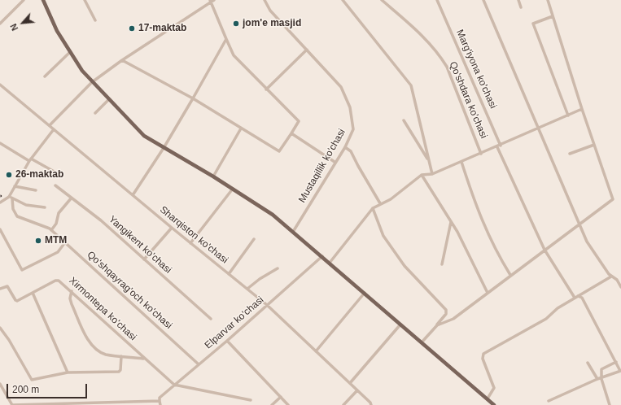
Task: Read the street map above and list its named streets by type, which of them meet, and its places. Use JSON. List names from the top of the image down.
{
  "streets": {
    "street": [
      "Marg'iyona ko'chasi",
      "Qo'shdara ko'chasi",
      "Mustaqillik ko'chasi",
      "Sharqiston ko'chasi",
      "Yangikent ko'chasi",
      "Qo'shqayrag'och ko'chasi",
      "Xirmontepa ko'chasi",
      "Elparvar ko'chasi"
    ]
  },
  "crossings": [
    ["Sharqiston ko'chasi", "Elparvar ko'chasi"],
    ["Qo'shqayrag'och ko'chasi", "Elparvar ko'chasi"],
    ["Xirmontepa ko'chasi", "Elparvar ko'chasi"]
  ],
  "places": [
    "jom'e masjid",
    "17-maktab",
    "26-maktab",
    "MTM"
  ],
  "scale_bar": "200 m",
  "north": "bottom left"
}
